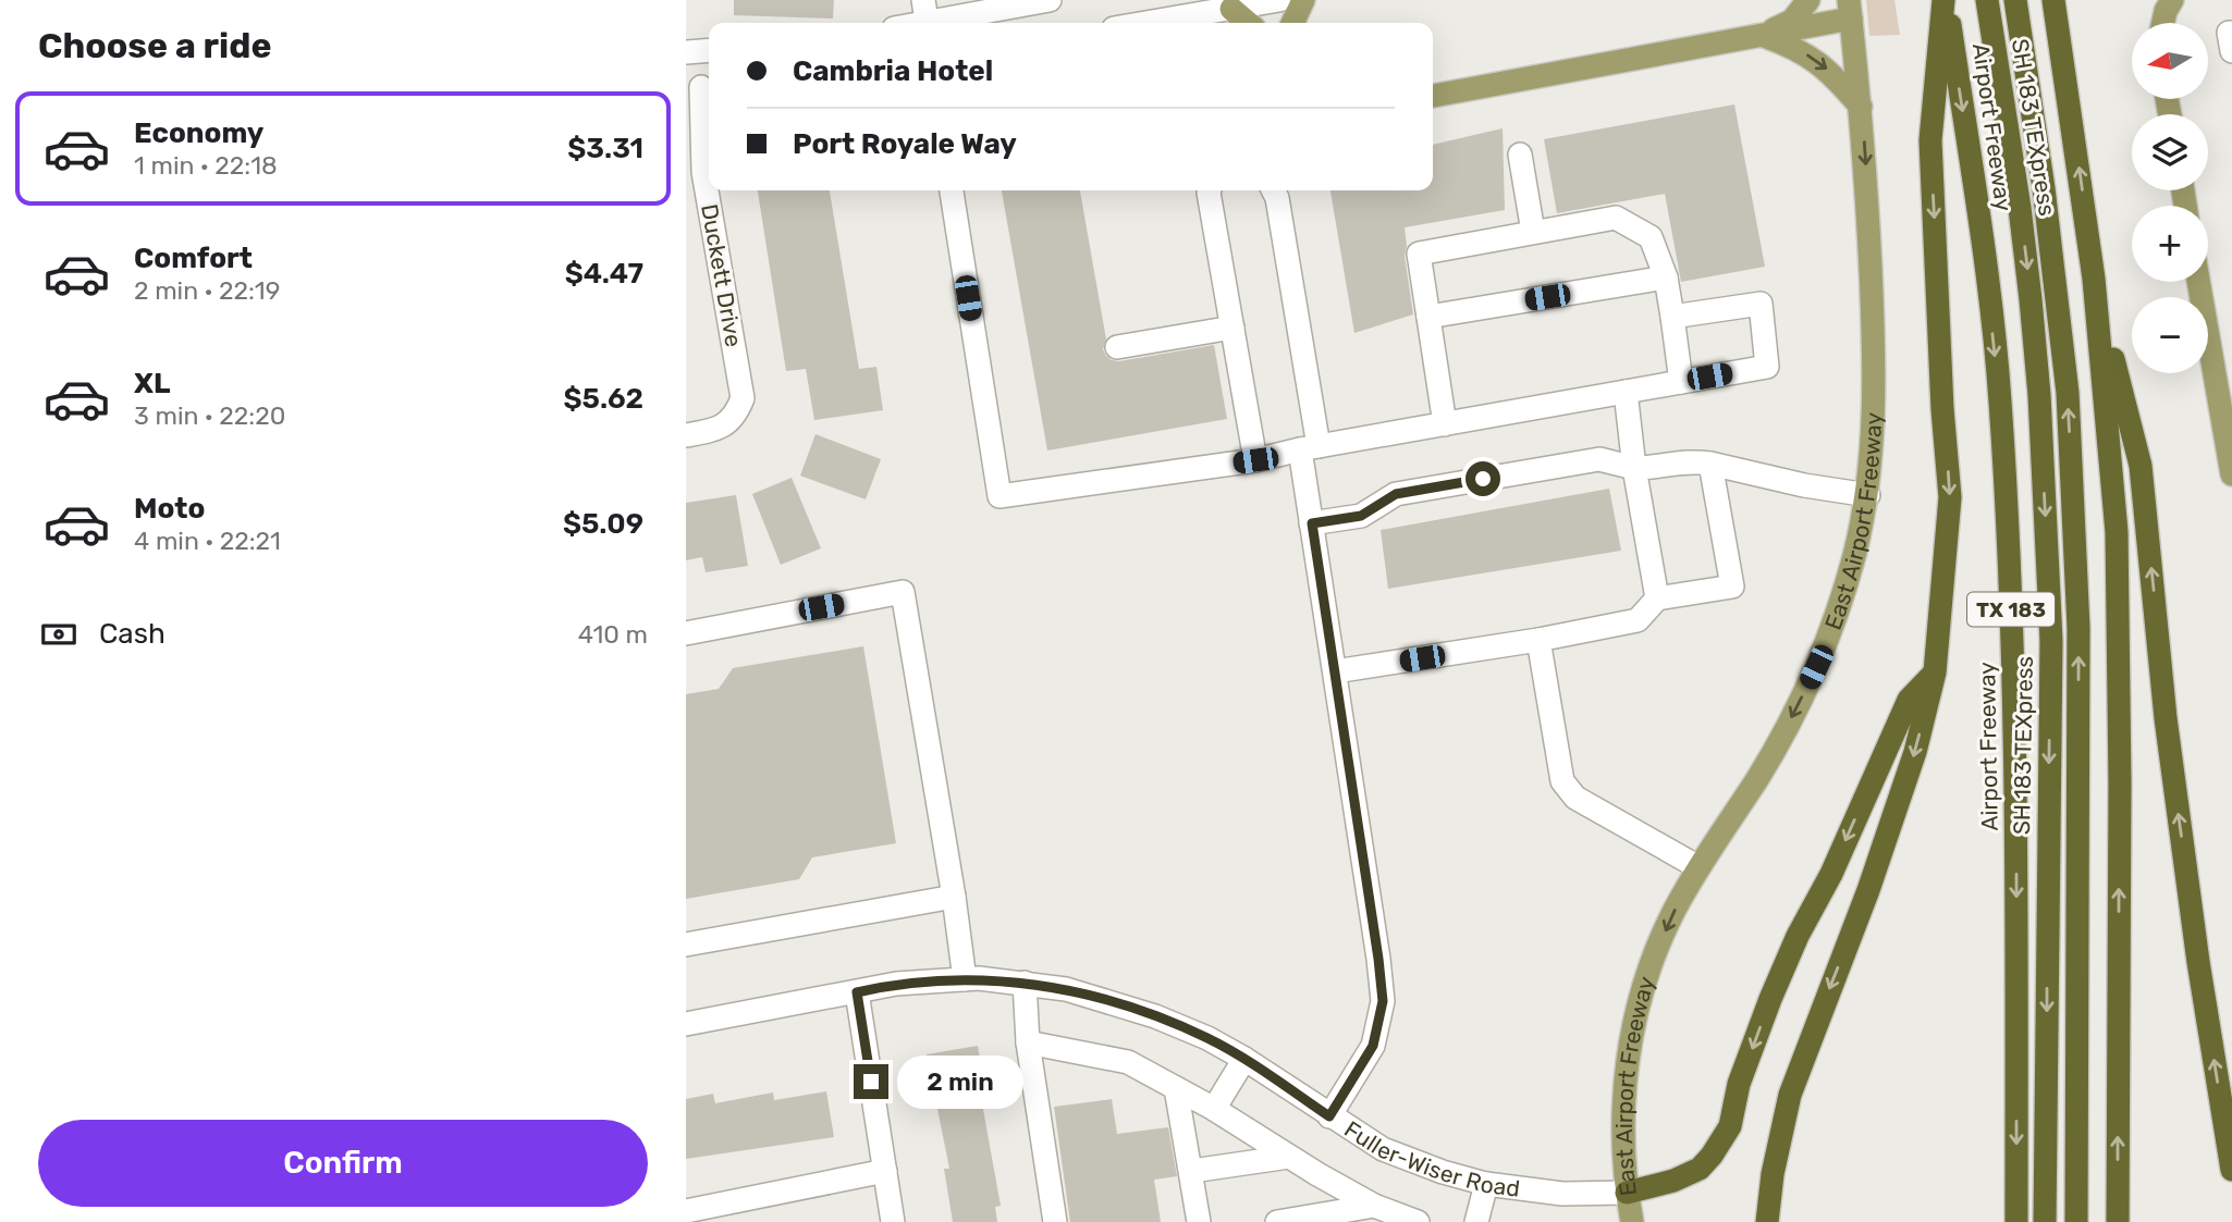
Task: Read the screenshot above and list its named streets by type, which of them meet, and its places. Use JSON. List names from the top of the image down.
{
  "streets": {
    "highway": ["Airport Freeway", "SH 183 TEXpress", "TX 183"],
    "main road": ["East Airport Freeway"],
    "street": ["Duckett Drive", "Fuller-Wiser Road"]
  },
  "crossings": [
    ["East Airport Freeway", "Fuller-Wiser Road"]
  ],
  "one_way": ["East Airport Freeway"],
  "north": "left",
  "page": {
    "heading": "Choose a ride",
    "map_buttons": ["+", "−"],
    "banner": ["Cambria Hotel", "Port Royale Way"],
    "list": [
      {
        "name": "Economy",
        "note": "1 min · 22:18",
        "value": "$3.31"
      },
      {
        "name": "Comfort",
        "note": "2 min · 22:19",
        "value": "$4.47"
      },
      {
        "name": "XL",
        "note": "3 min · 22:20",
        "value": "$5.62"
      },
      {
        "name": "Moto",
        "note": "4 min · 22:21",
        "value": "$5.09"
      }
    ],
    "pay": ["Cash", "410 m"],
    "bubble": "2 min",
    "buttons": "Confirm"
  }
}
